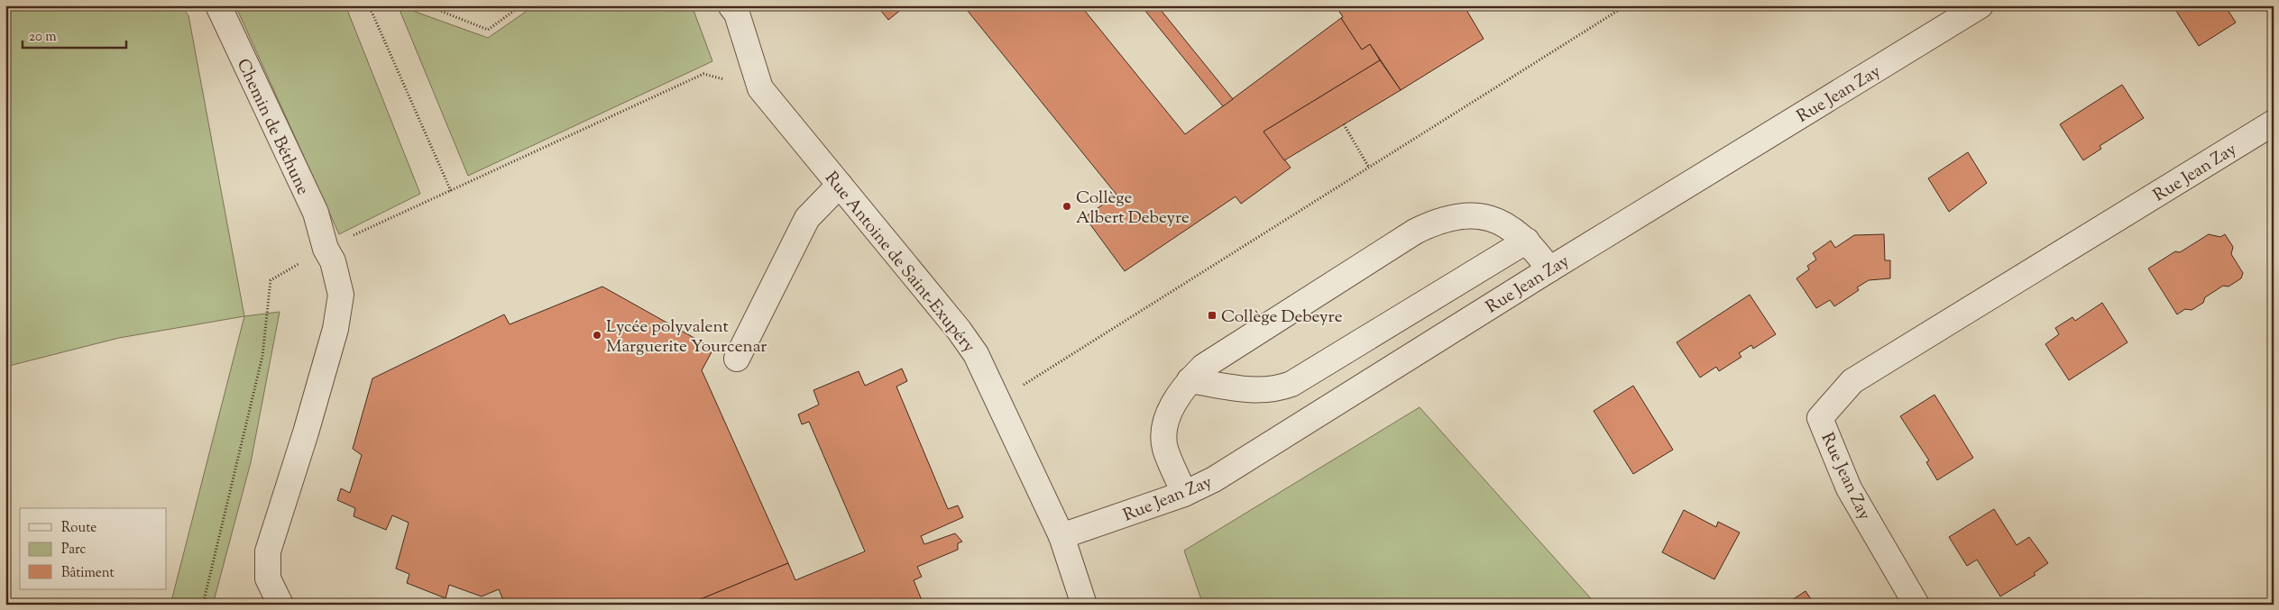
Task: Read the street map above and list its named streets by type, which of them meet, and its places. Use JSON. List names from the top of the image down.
{
  "streets": {
    "street": ["Rue Jean Zay", "Chemin de Béthune", "Rue Antoine de Saint-Exupéry"]
  },
  "crossings": [
    ["Rue Jean Zay", "Rue Antoine de Saint-Exupéry"]
  ],
  "places": {
    "other": ["Collège Albert Debeyre", "Lycée polyvalent Marguerite Yourcenar"],
    "transit": ["Collège Debeyre"]
  },
  "legend": ["Route", "Parc", "Bâtiment"],
  "scale_bar": "20 m"
}
